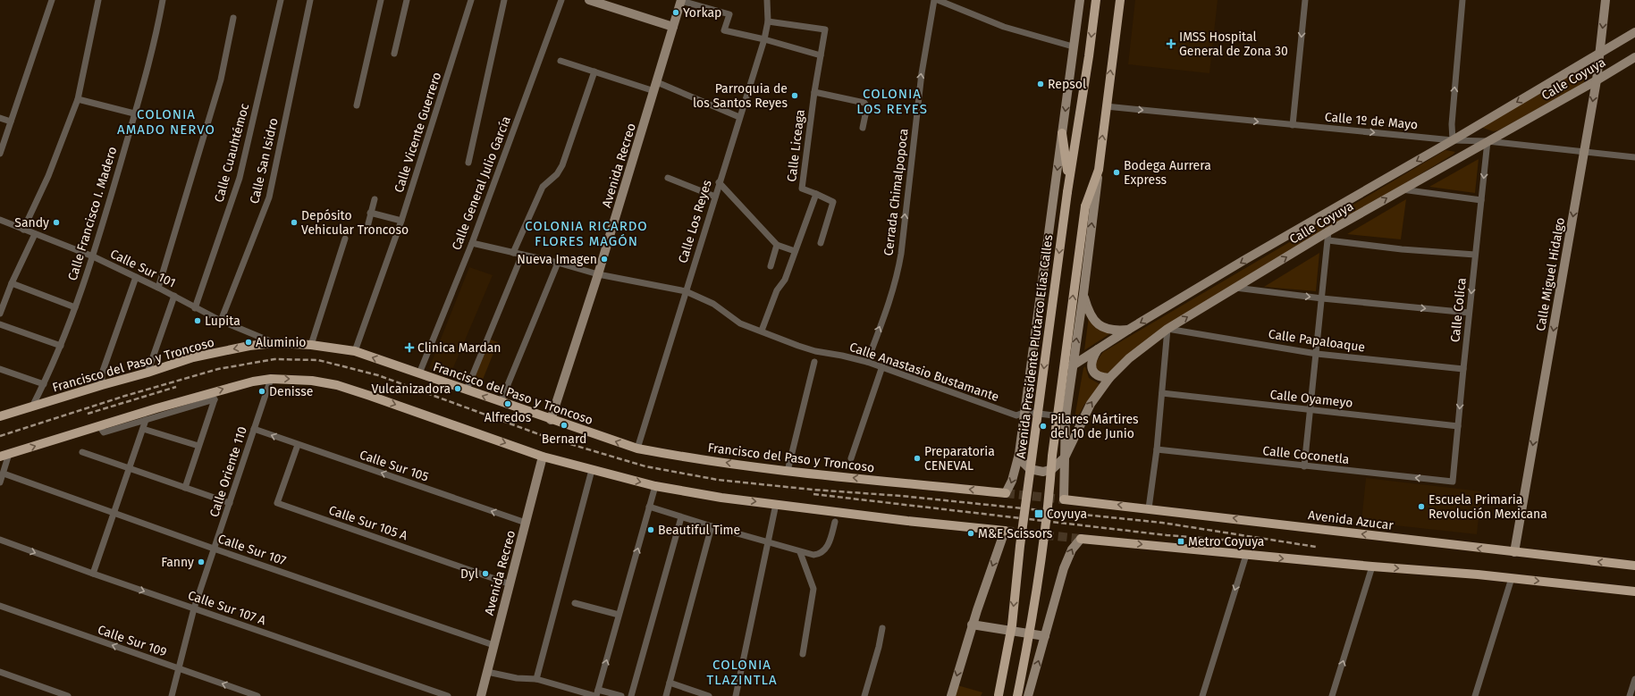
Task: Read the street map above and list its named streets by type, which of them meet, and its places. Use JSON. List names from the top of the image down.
{
  "streets": {
    "main road": ["Avenida Presidente Plutarco Elías Calles", "Francisco del Paso y Troncoso", "Avenida Azucar"],
    "street": [
      "Calle Coyuya",
      "Calle 1º de Mayo",
      "Calle Vicente Guerrero",
      "Calle Liceaga",
      "Calle Cuauhtémoc",
      "Calle San Isidro",
      "Avenida Recreo",
      "Calle General Julio García",
      "Cerrada Chimalpopoca",
      "Calle Francisco I. Madero",
      "Calle Los Reyes",
      "Calle Sur 101",
      "Calle Miguel Hidalgo",
      "Calle Colica",
      "Calle Papaloaque",
      "Calle Anastasio Bustamante",
      "Calle Oyameyo",
      "Calle Coconetla",
      "Calle Sur 105",
      "Calle Oriente 110",
      "Calle Sur 105 A",
      "Calle Sur 107",
      "Calle Sur 107 A",
      "Calle Sur 109"
    ]
  },
  "crossings": [
    ["Calle Coyuya", "Calle 1º de Mayo"],
    ["Calle Coyuya", "Calle Miguel Hidalgo"],
    ["Calle Coyuya", "Calle Colica"],
    ["Calle Coyuya", "Calle Papaloaque"],
    ["Calle Coyuya", "Avenida Presidente Plutarco Elías Calles"],
    ["Calle Coyuya", "Calle Anastasio Bustamante"],
    ["Calle 1º de Mayo", "Calle Miguel Hidalgo"],
    ["Calle 1º de Mayo", "Calle Colica"],
    ["Calle Vicente Guerrero", "Francisco del Paso y Troncoso"],
    ["Calle Liceaga", "Calle Los Reyes"],
    ["Calle Cuauhtémoc", "Calle Sur 101"],
    ["Calle San Isidro", "Calle Sur 101"],
    ["Avenida Recreo", "Francisco del Paso y Troncoso"],
    ["Avenida Recreo", "Calle Anastasio Bustamante"],
    ["Avenida Recreo", "Calle Sur 105"],
    ["Avenida Recreo", "Calle Sur 105 A"],
    ["Avenida Recreo", "Calle Sur 107"],
    ["Calle General Julio García", "Francisco del Paso y Troncoso"],
    ["Calle General Julio García", "Calle Anastasio Bustamante"],
    ["Cerrada Chimalpopoca", "Calle Anastasio Bustamante"],
    ["Calle Francisco I. Madero", "Calle Sur 101"],
    ["Calle Francisco I. Madero", "Francisco del Paso y Troncoso"],
    ["Calle Los Reyes", "Francisco del Paso y Troncoso"],
    ["Calle Los Reyes", "Calle Anastasio Bustamante"],
    ["Calle Sur 101", "Francisco del Paso y Troncoso"],
    ["Calle Miguel Hidalgo", "Avenida Azucar"],
    ["Calle Colica", "Calle Papaloaque"],
    ["Calle Colica", "Calle Oyameyo"],
    ["Calle Colica", "Calle Coconetla"],
    ["Avenida Presidente Plutarco Elías Calles", "Francisco del Paso y Troncoso"],
    ["Avenida Presidente Plutarco Elías Calles", "Calle Anastasio Bustamante"],
    ["Calle Sur 105", "Calle Oriente 110"],
    ["Calle Sur 105", "Calle Sur 105 A"],
    ["Calle Oriente 110", "Calle Sur 107"],
    ["Calle Oriente 110", "Calle Sur 107 A"],
    ["Calle Oriente 110", "Calle Sur 109"]
  ],
  "one_way": [
    "Calle 1º de Mayo",
    "Cerrada Chimalpopoca",
    "Calle Miguel Hidalgo",
    "Calle Colica",
    "Calle Coconetla",
    "Calle Sur 105",
    "Calle Sur 107 A",
    "Calle Sur 109"
  ],
  "districts": [
    "COLONIA LOS REYES",
    "COLONIA AMADO NERVO",
    "COLONIA RICARDO FLORES MAGÓN",
    "COLONIA TLAZINTLA"
  ],
  "places": {
    "other": [
      "Yorkap",
      "Repsol",
      "Parroquia de los Santos Reyes",
      "Bodega Aurrera Express",
      "Sandy",
      "Depósito Vehicular Troncoso",
      "Nueva Imagen",
      "Lupita",
      "Aluminio",
      "Vulcanizadora",
      "Denisse",
      "Alfredos",
      "Bernard",
      "Pilares Mártires del 10 de Junio",
      "Preparatoria CENEVAL",
      "Escuela Primaria Revolución Mexicana",
      "Beautiful Time",
      "M&E Scissors",
      "Fanny",
      "Dyl"
    ],
    "health": ["IMSS Hospital General de Zona 30", "Clinica Mardan"],
    "transit": ["Coyuya", "Metro Coyuya"]
  }
}
